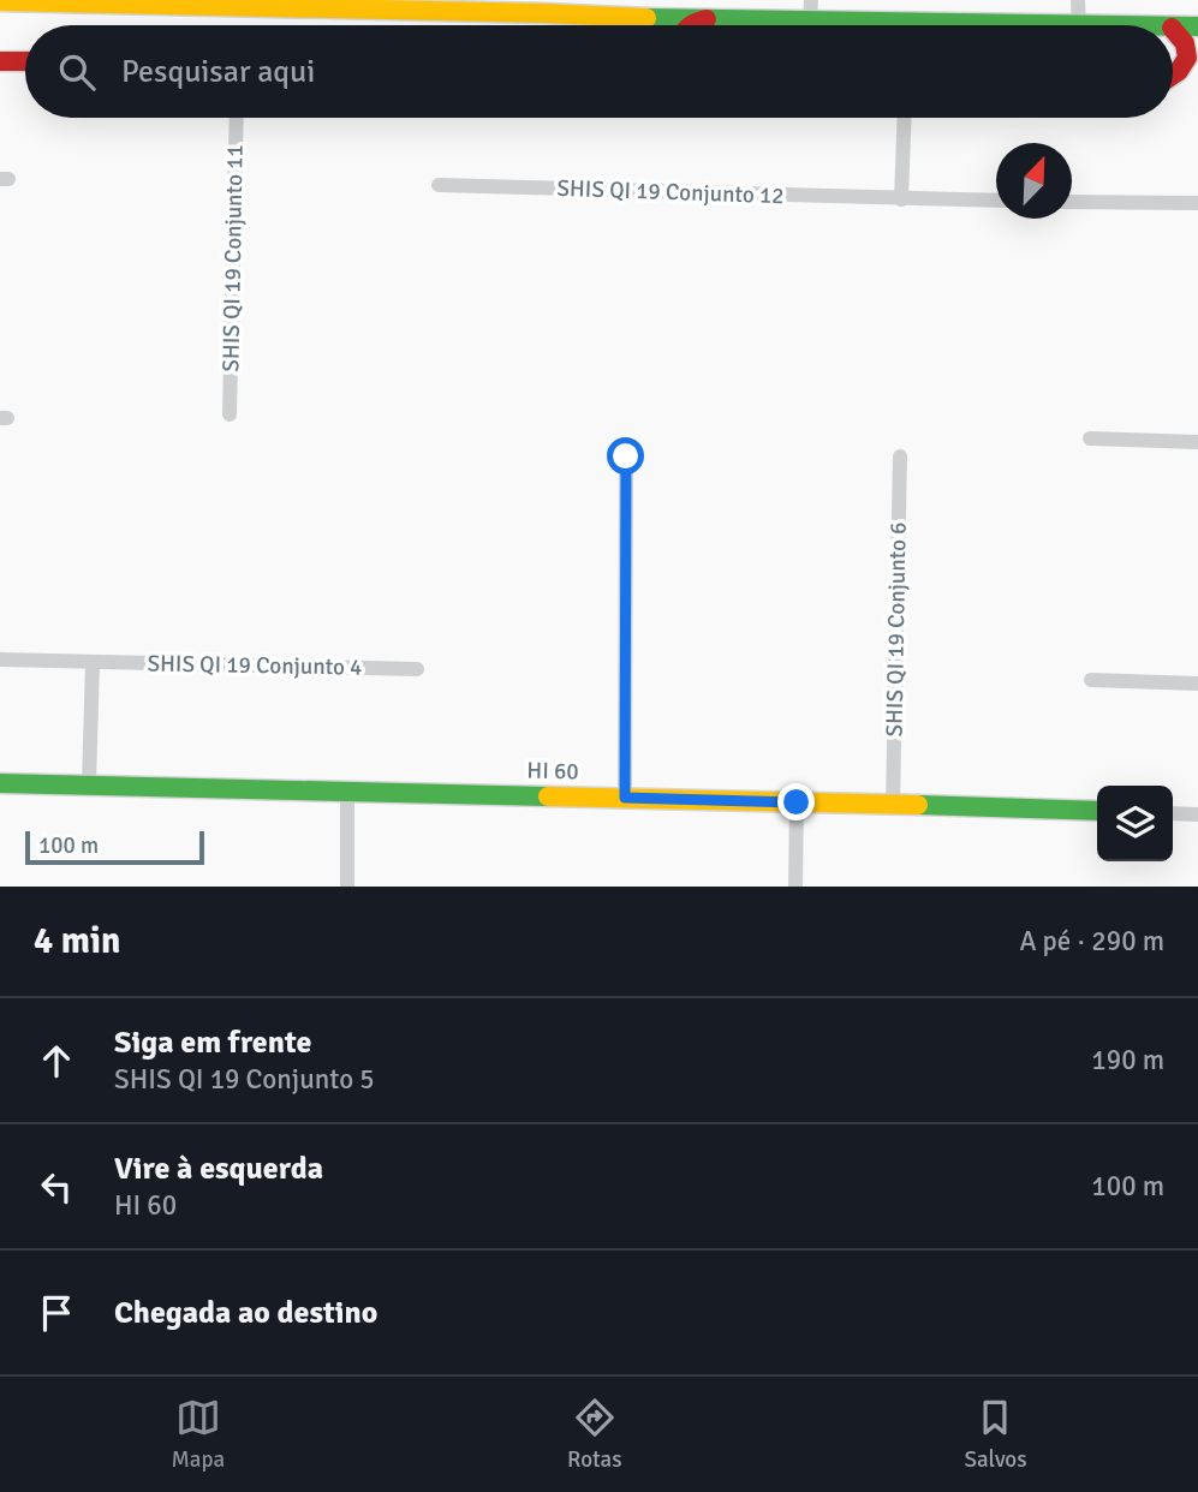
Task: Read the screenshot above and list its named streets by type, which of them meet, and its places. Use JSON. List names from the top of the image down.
{
  "streets": {
    "main road": ["HI 60"],
    "street": [
      "SHIS QI 19 Conjunto 12",
      "SHIS QI 19 Conjunto 11",
      "SHIS QI 19 Conjunto 6",
      "SHIS QI 19 Conjunto 4"
    ]
  },
  "crossings": [
    ["SHIS QI 19 Conjunto 6", "HI 60"]
  ],
  "scale_bar": "100 m",
  "north": "top right",
  "page": {
    "search": "Pesquisar aqui",
    "scale": "100 m",
    "heading": ["4 min", "A pé · 290 m"],
    "list": [
      ["Siga em frente", "SHIS QI 19 Conjunto 5", "190 m"],
      ["Vire à esquerda", "HI 60", "100 m"],
      "Chegada ao destino"
    ],
    "nav": ["Mapa", "Rotas", "Salvos"]
  }
}
